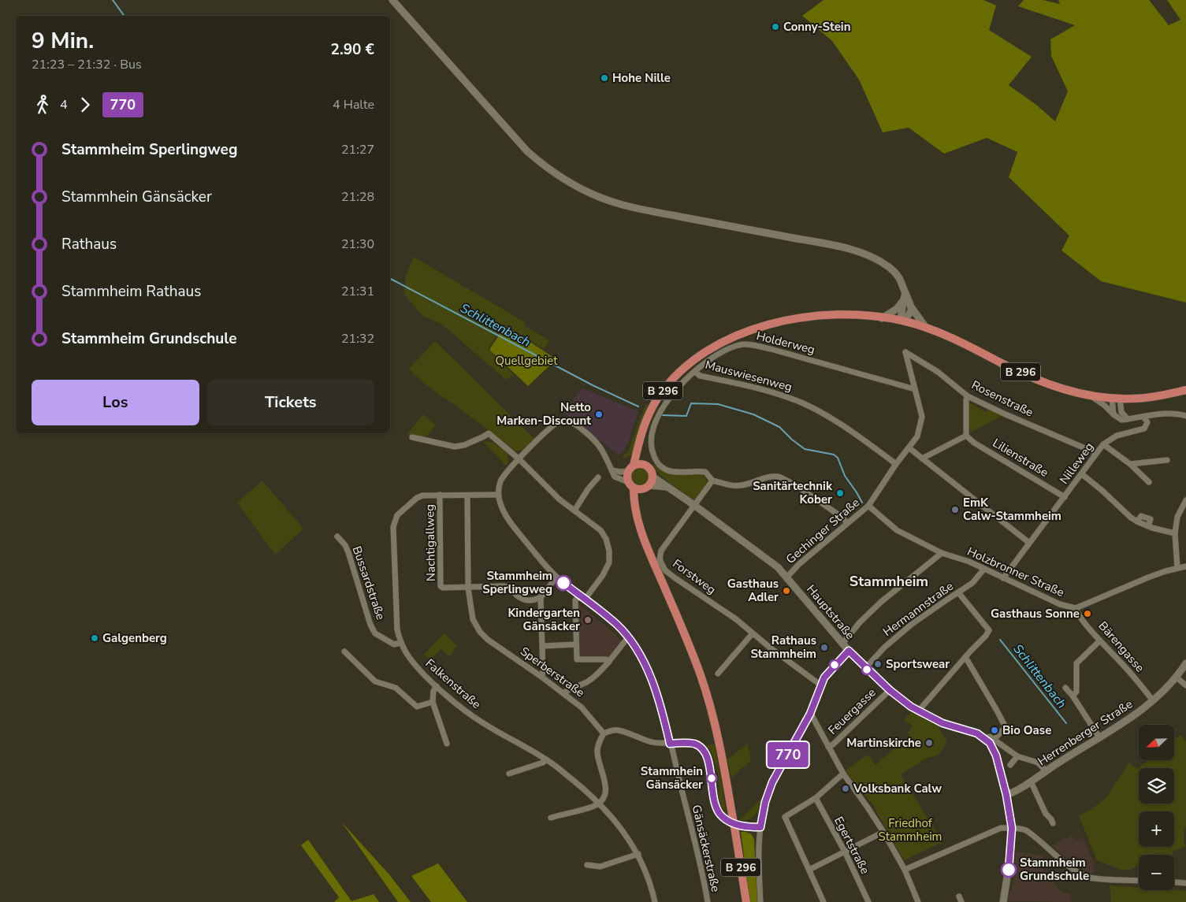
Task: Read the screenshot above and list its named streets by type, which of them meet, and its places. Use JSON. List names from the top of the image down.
{
  "streets": {
    "main road": ["B 296"],
    "street": [
      "Holderweg",
      "Mauswiesenweg",
      "Rosenstraße",
      "Lilienstraße",
      "Nilleweg",
      "Gechinger Straße",
      "Nachtigallweg",
      "Holzbronner Straße",
      "Forstweg",
      "Bussardstraße",
      "Hermannstraße",
      "Hauptstraße",
      "Bärengasse",
      "Sperberstraße",
      "Falkenstraße",
      "Feuergasse",
      "Herrenberger Straße",
      "Egertstraße",
      "Gänsäckerstraße"
    ]
  },
  "crossings": [
    ["Holderweg", "Mauswiesenweg"],
    ["Holderweg", "Gechinger Straße"],
    ["Holderweg", "Forstweg"],
    ["B 296", "Hauptstraße"],
    ["Mauswiesenweg", "Gechinger Straße"],
    ["Rosenstraße", "Nilleweg"],
    ["Rosenstraße", "Gechinger Straße"],
    ["Lilienstraße", "Nilleweg"],
    ["Nilleweg", "Holzbronner Straße"],
    ["Gechinger Straße", "Holzbronner Straße"],
    ["Gechinger Straße", "Hauptstraße"],
    ["Nachtigallweg", "Sperberstraße"],
    ["Nachtigallweg", "Falkenstraße"],
    ["Holzbronner Straße", "Hermannstraße"],
    ["Holzbronner Straße", "Bärengasse"],
    ["Forstweg", "Hauptstraße"],
    ["Bussardstraße", "Falkenstraße"],
    ["Hermannstraße", "Hauptstraße"],
    ["Hauptstraße", "Feuergasse"],
    ["Hauptstraße", "Herrenberger Straße"],
    ["Bärengasse", "Herrenberger Straße"],
    ["Sperberstraße", "Falkenstraße"],
    ["Falkenstraße", "Gänsäckerstraße"]
  ],
  "districts": ["Stammheim"],
  "water": ["Schlittenbach"],
  "parks": ["Quellgebiet", "Friedhof Stammheim"],
  "places": [
    "Conny-Stein",
    "Hohe Nille",
    "Netto Marken-Discount",
    "Sanitärtechnik Kober",
    "EmK Calw-Stammheim",
    "Stammheim Sperlingweg",
    "Gasthaus Adler",
    "Gasthaus Sonne",
    "Kindergarten Gänsäcker",
    "Galgenberg",
    "Rathaus Stammheim",
    "Sportswear",
    "Bio Oase",
    "Martinskirche",
    "Stammhein Gänsäcker",
    "Volksbank Calw",
    "Stammheim Grundschule"
  ],
  "lines": ["bus line 770"],
  "north": "bottom left",
  "page": {
    "on_map": "770",
    "heading": ["9 Min.", "21:23 – 21:32 · Bus", "2.90 €"],
    "legs": ["4", "770", "4 Halte"],
    "list": [
      {
        "name": "Stammheim Sperlingweg",
        "value": "21:27"
      },
      {
        "name": "Stammhein Gänsäcker",
        "value": "21:28"
      },
      {
        "name": "Rathaus",
        "value": "21:30"
      },
      {
        "name": "Stammheim Rathaus",
        "value": "21:31"
      },
      {
        "name": "Stammheim Grundschule",
        "value": "21:32"
      }
    ],
    "buttons": ["Los", "Tickets"],
    "map_buttons": ["+", "−"]
  }
}
